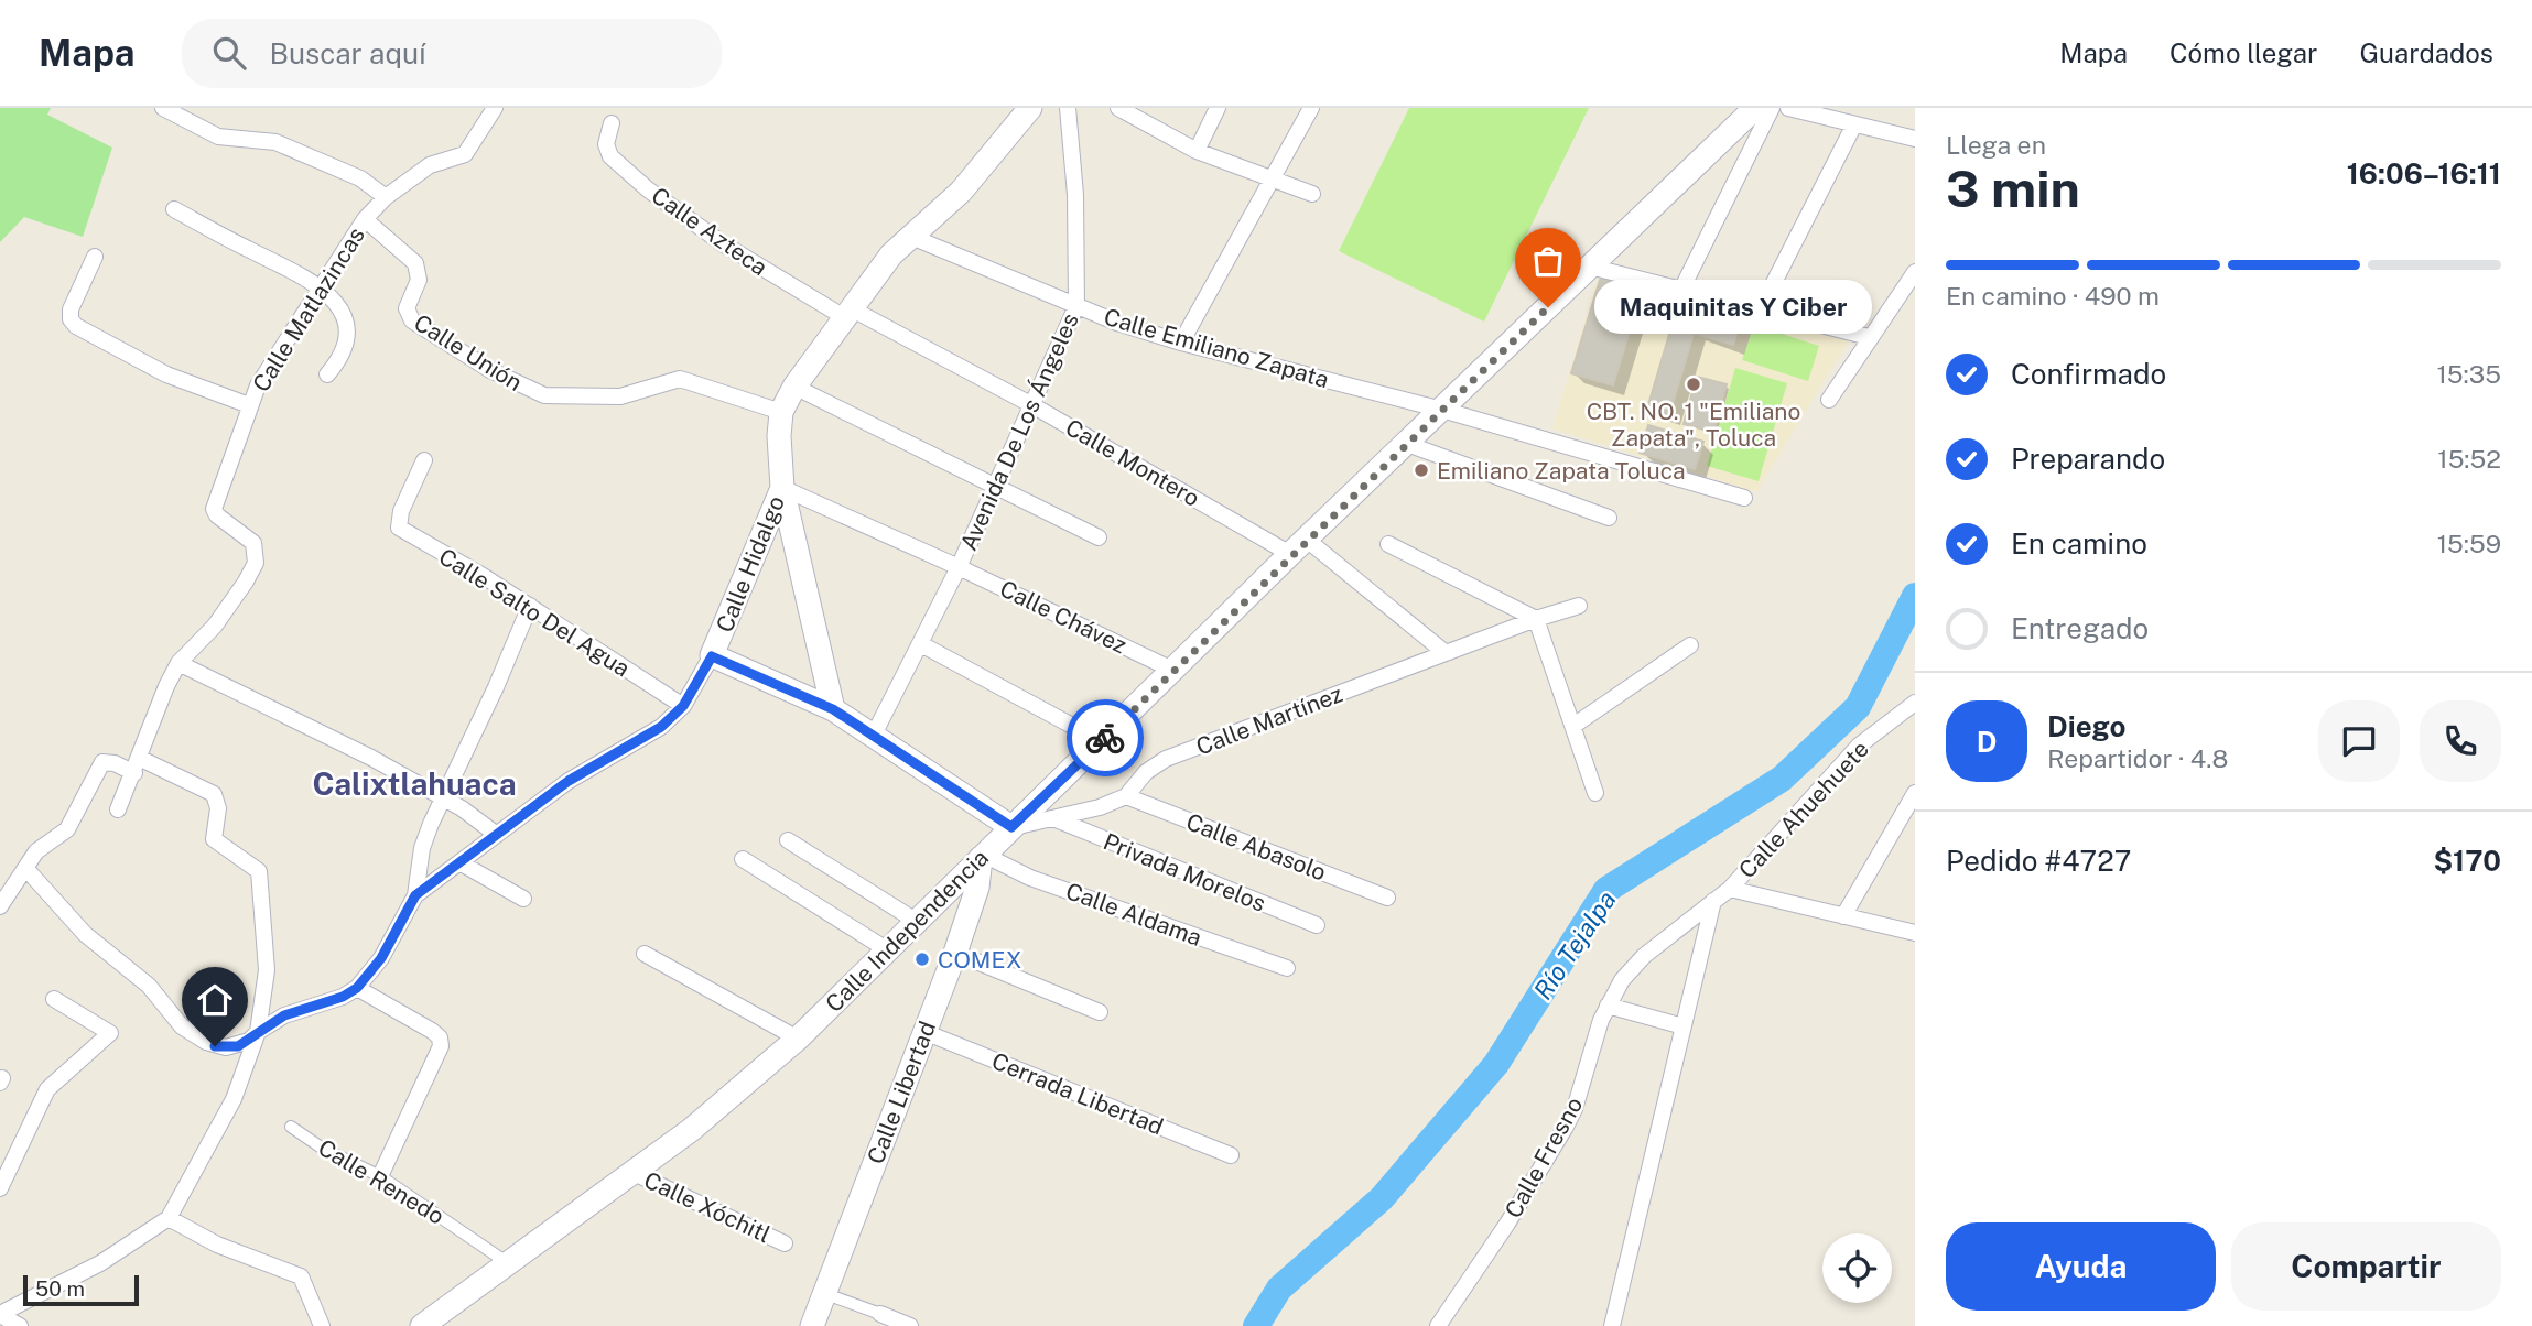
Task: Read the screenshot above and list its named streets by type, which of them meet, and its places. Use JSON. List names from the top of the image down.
{
  "streets": {
    "main road": ["Calle Hidalgo", "Calle Independencia", "Calle Libertad"],
    "street": [
      "Calle Azteca",
      "Calle Matlazincas",
      "Calle Emiliano Zapata",
      "Calle Unión",
      "Avenida De Los Ángeles",
      "Calle Montero",
      "Calle Salto Del Agua",
      "Calle Chávez",
      "Calle Martínez",
      "Calle Ahuehuete",
      "Calle Abasolo",
      "Privada Morelos",
      "Calle Aldama",
      "Cerrada Libertad",
      "Calle Fresno",
      "Calle Renedo",
      "Calle Xóchitl"
    ]
  },
  "crossings": [
    ["Calle Azteca", "Calle Montero"],
    ["Calle Azteca", "Calle Hidalgo"],
    ["Calle Matlazincas", "Calle Unión"],
    ["Calle Emiliano Zapata", "Avenida De Los Ángeles"],
    ["Calle Emiliano Zapata", "Calle Hidalgo"],
    ["Calle Emiliano Zapata", "Calle Independencia"],
    ["Calle Unión", "Calle Hidalgo"],
    ["Avenida De Los Ángeles", "Calle Montero"],
    ["Avenida De Los Ángeles", "Calle Chávez"],
    ["Calle Montero", "Calle Hidalgo"],
    ["Calle Montero", "Calle Martínez"],
    ["Calle Montero", "Calle Independencia"],
    ["Calle Hidalgo", "Calle Salto Del Agua"],
    ["Calle Hidalgo", "Calle Chávez"],
    ["Calle Chávez", "Calle Independencia"],
    ["Calle Martínez", "Calle Abasolo"],
    ["Calle Ahuehuete", "Calle Fresno"],
    ["Calle Aldama", "Calle Independencia"],
    ["Calle Aldama", "Calle Libertad"],
    ["Calle Independencia", "Calle Libertad"],
    ["Calle Independencia", "Calle Renedo"],
    ["Calle Independencia", "Calle Xóchitl"],
    ["Calle Libertad", "Cerrada Libertad"]
  ],
  "districts": ["Calixtlahuaca"],
  "water": ["Río Tejalpa"],
  "places": [
    "Maquinitas Y Ciber",
    "CBT. NO. 1 \"Emiliano Zapata\", Toluca",
    "Emiliano Zapata Toluca",
    "COMEX"
  ],
  "scale_bar": "50 m",
  "page": {
    "header": "Mapa",
    "search": "Buscar aquí",
    "nav": ["Mapa", "Cómo llegar", "Guardados"],
    "heading": ["3 min", "Llega en", "16:06–16:11"],
    "panel": [
      "Diego",
      "Repartidor · 4.8",
      "Pedido #4727",
      "$170"
    ],
    "bar": "En camino · 490 m",
    "bubble": "Maquinitas Y Ciber",
    "list": [
      ["Confirmado", "15:35"],
      ["Preparando", "15:52"],
      ["En camino", "15:59"],
      "Entregado"
    ],
    "round": "D",
    "buttons": ["Ayuda", "Compartir"],
    "scale": "50 m"
  }
}
